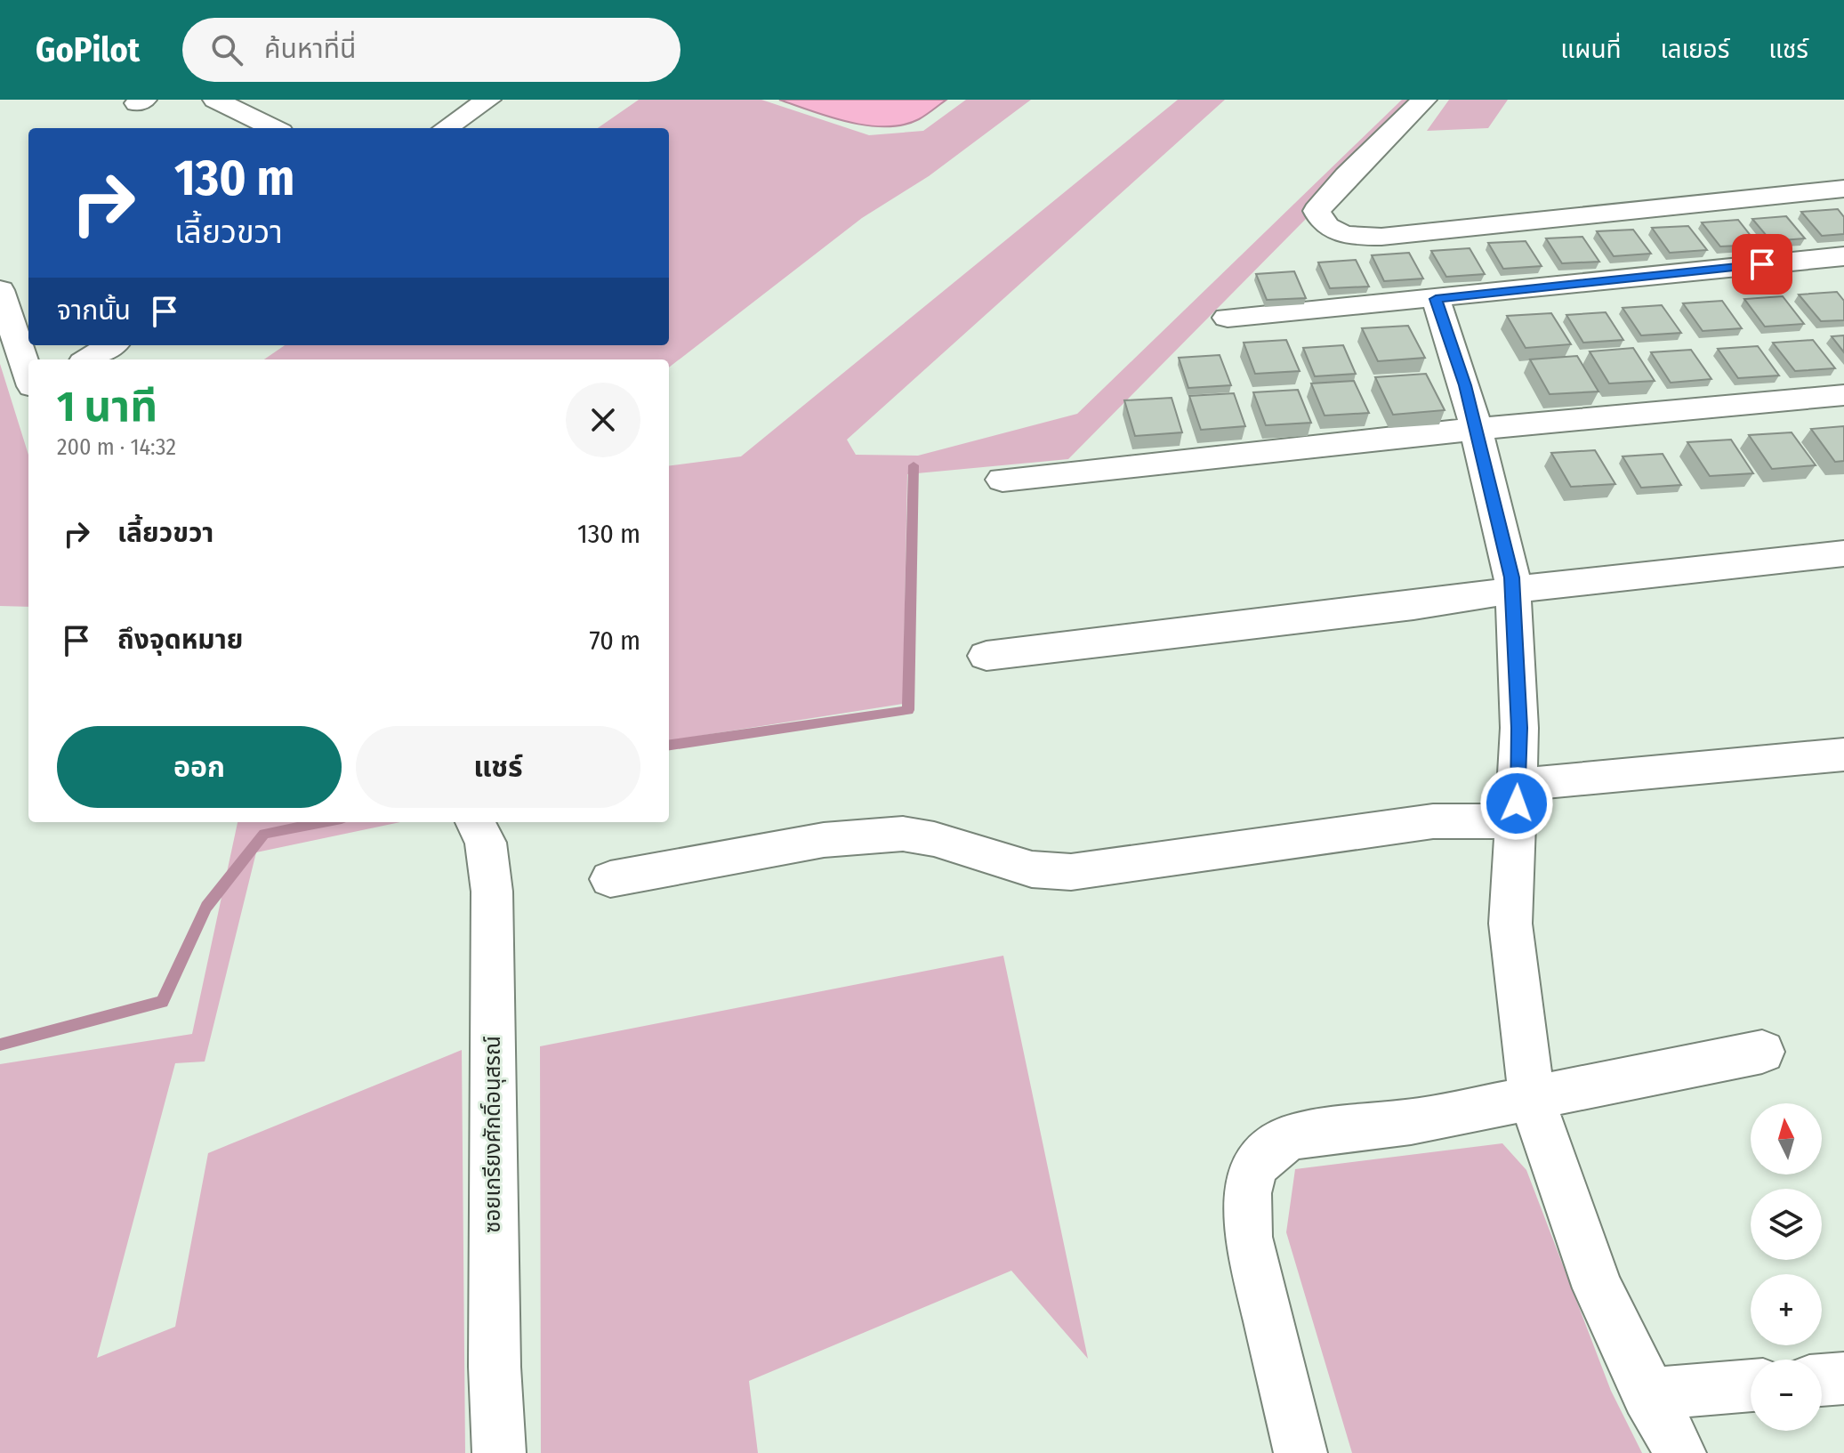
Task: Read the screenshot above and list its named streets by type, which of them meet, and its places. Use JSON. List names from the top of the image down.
{
  "streets": {
    "street": ["ซอยเกรียงศักดิ์อนุสรณ์"]
  },
  "north": "top",
  "page": {
    "header": "GoPilot",
    "search": "ค้นหาที่นี่",
    "nav": ["แผนที่", "เลเยอร์", "แชร์"],
    "turn": ["130 m", "เลี้ยวขวา"],
    "then": "จากนั้น",
    "heading": ["1 นาที", "200 m · 14:32"],
    "list": [
      {
        "name": "เลี้ยวขวา",
        "value": "130 m"
      },
      {
        "name": "ถึงจุดหมาย",
        "value": "70 m"
      }
    ],
    "buttons": ["ออก", "แชร์"],
    "map_buttons": ["+", "−"]
  }
}
